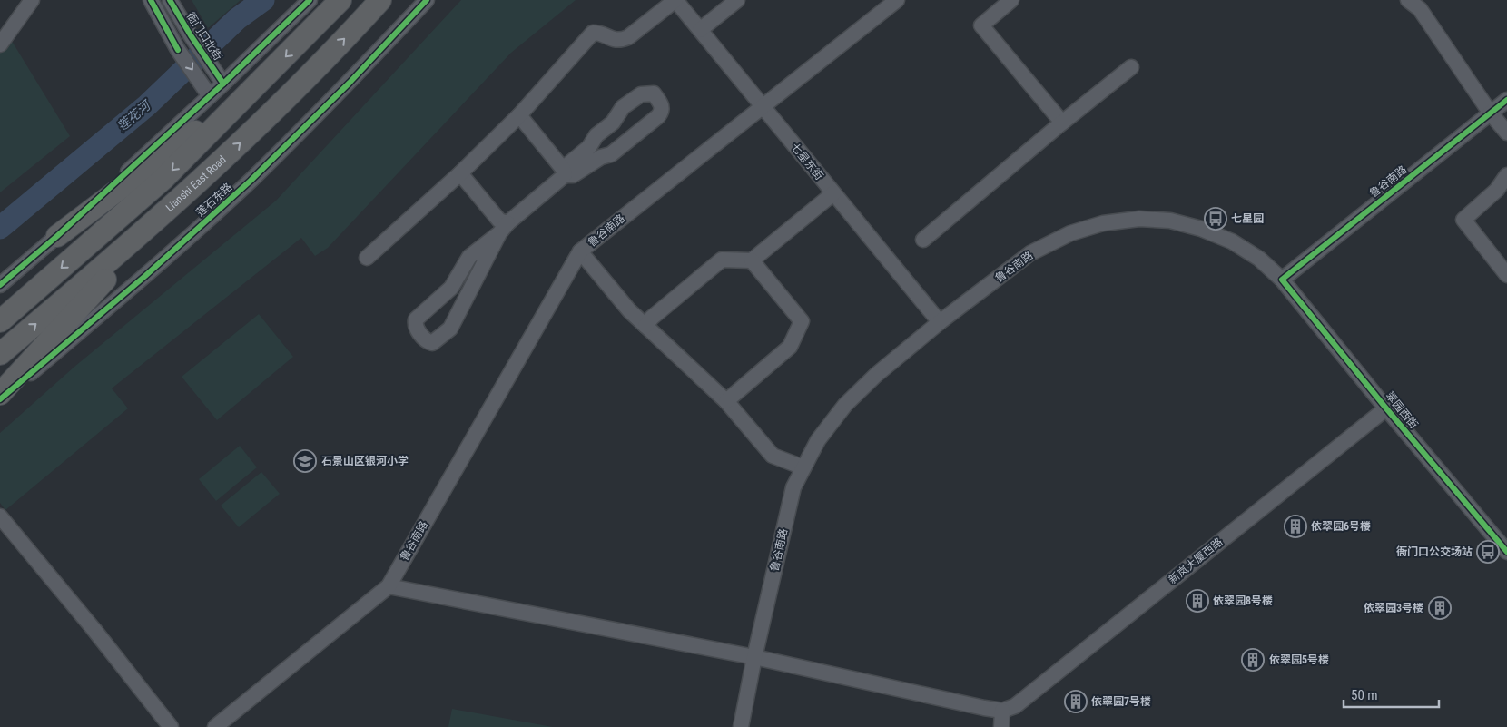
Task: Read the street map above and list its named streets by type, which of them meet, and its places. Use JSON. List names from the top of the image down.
{
  "streets": {
    "highway": ["Lianshi East Road"],
    "street": [
      "衙门口北街",
      "七星东街",
      "鲁谷南路",
      "莲石东路",
      "翠园西街",
      "新岚大厦西路"
    ]
  },
  "crossings": [
    ["七星东街", "鲁谷南路"],
    ["鲁谷南路", "翠园西街"],
    ["翠园西街", "新岚大厦西路"]
  ],
  "water": ["莲花河"],
  "places": {
    "bus stop": ["七星园", "衙门口公交场站"],
    "school or university": ["石景山区银河小学"],
    "building": [
      "依翠园6号楼",
      "依翠园8号楼",
      "依翠园3号楼",
      "依翠园5号楼",
      "依翠园7号楼"
    ]
  },
  "scale_bar": "50 m"
}
